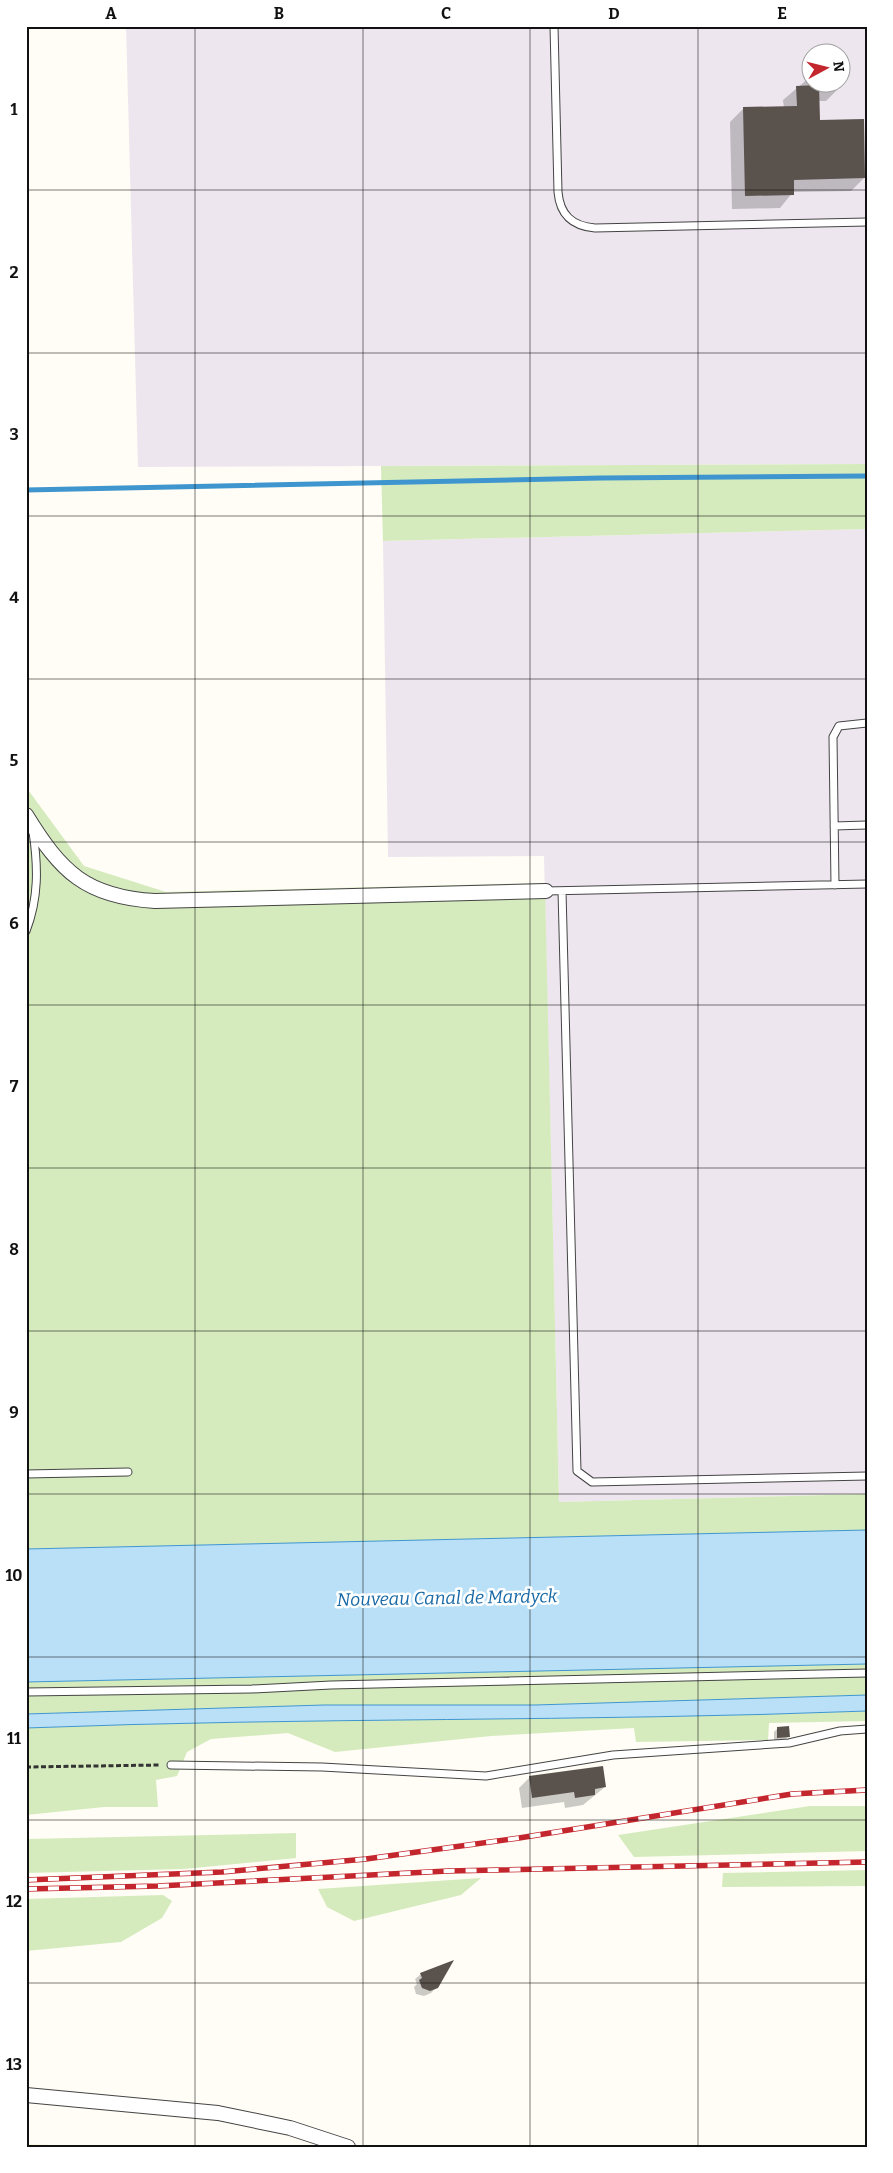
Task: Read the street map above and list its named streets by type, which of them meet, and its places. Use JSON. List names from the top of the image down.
{
  "water": ["Nouveau Canal de Mardyck"],
  "north": "right",
  "grid": {
    "columns": [
      "A",
      "B",
      "C",
      "D",
      "E"
    ],
    "rows": [
      "1",
      "2",
      "3",
      "4",
      "5",
      "6",
      "7",
      "8",
      "9",
      "10",
      "11",
      "12",
      "13"
    ]
  }
}
